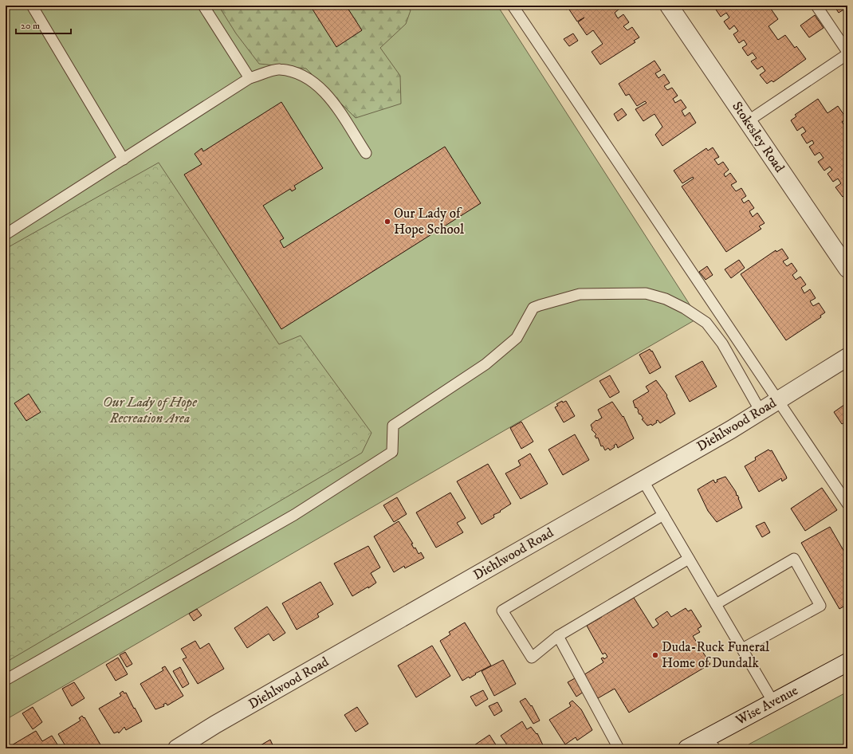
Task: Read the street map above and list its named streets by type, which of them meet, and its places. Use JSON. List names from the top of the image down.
{
  "streets": {
    "street": ["Stokesley Road", "Diehlwood Road", "Wise Avenue"]
  },
  "parks": ["Our Lady of Hope Recreation Area"],
  "places": ["Our Lady of Hope School", "Duda-Ruck Funeral Home of Dundalk"],
  "scale_bar": "20 m"
}
